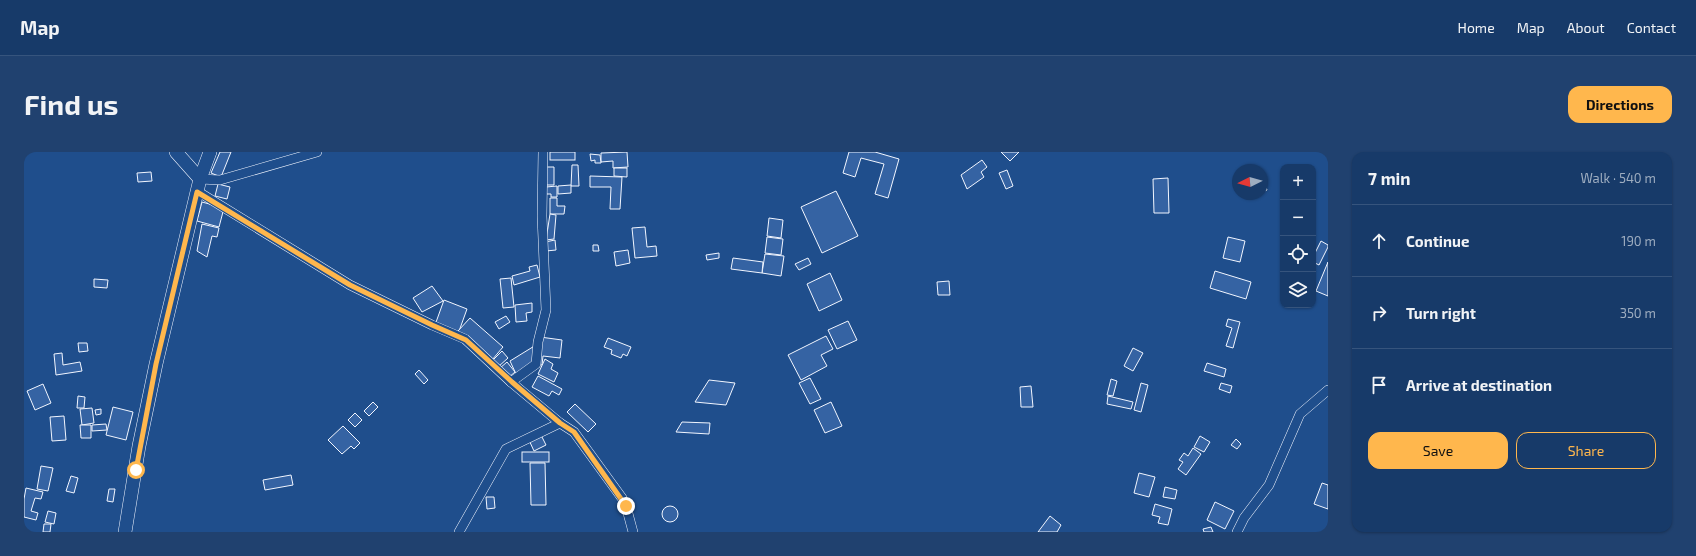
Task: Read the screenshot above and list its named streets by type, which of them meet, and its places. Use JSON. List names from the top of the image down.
{
  "north": "left",
  "page": {
    "header": "Map",
    "nav": [
      "Home",
      "Map",
      "About",
      "Contact"
    ],
    "buttons": [
      "Directions",
      ["Save", "Share"]
    ],
    "title": "Find us",
    "heading": ["7 min", "Walk · 540 m"],
    "map_buttons": ["+", "−"],
    "list": [
      ["Continue", "190 m"],
      ["Turn right", "350 m"],
      "Arrive at destination"
    ]
  }
}
